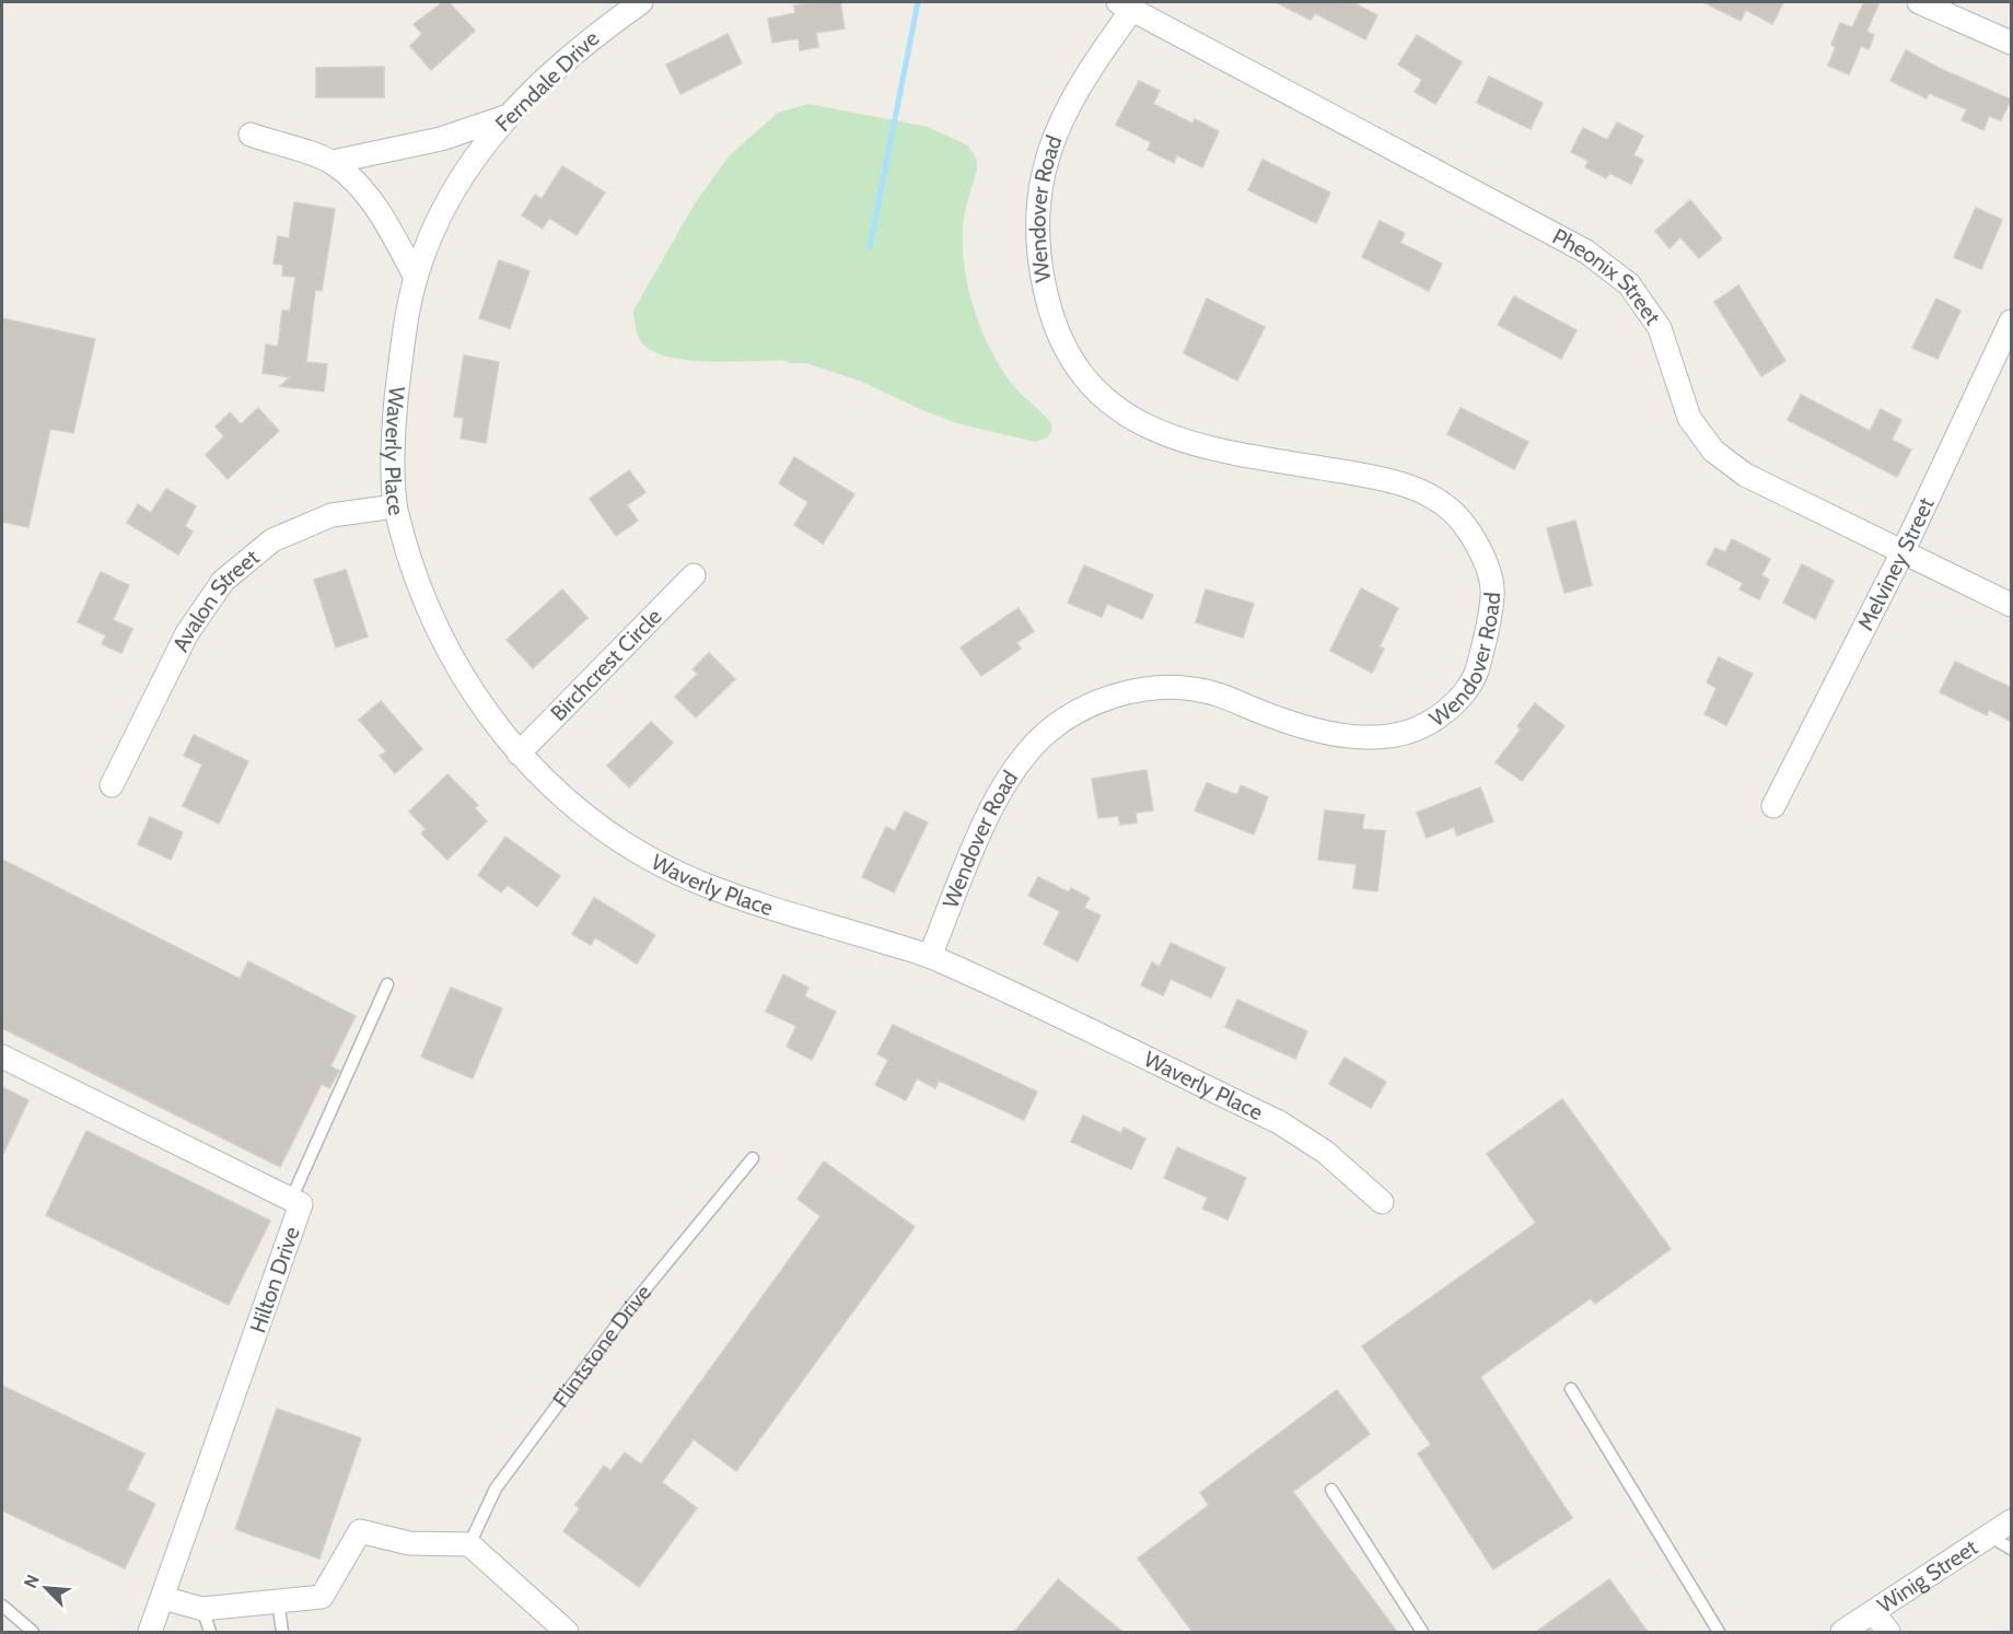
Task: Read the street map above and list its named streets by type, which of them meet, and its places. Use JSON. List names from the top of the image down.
{
  "streets": {
    "street": [
      "Ferndale Drive",
      "Wendover Road",
      "Pheonix Street",
      "Waverly Place",
      "Melviney Street",
      "Avalon Street",
      "Birchcrest Circle",
      "Hilton Drive",
      "Winig Street"
    ],
    "lane": ["Flintstone Drive"]
  },
  "crossings": [
    ["Ferndale Drive", "Waverly Place"],
    ["Wendover Road", "Pheonix Street"],
    ["Wendover Road", "Waverly Place"],
    ["Pheonix Street", "Melviney Street"],
    ["Waverly Place", "Avalon Street"],
    ["Waverly Place", "Birchcrest Circle"]
  ],
  "north": "top left"
}
